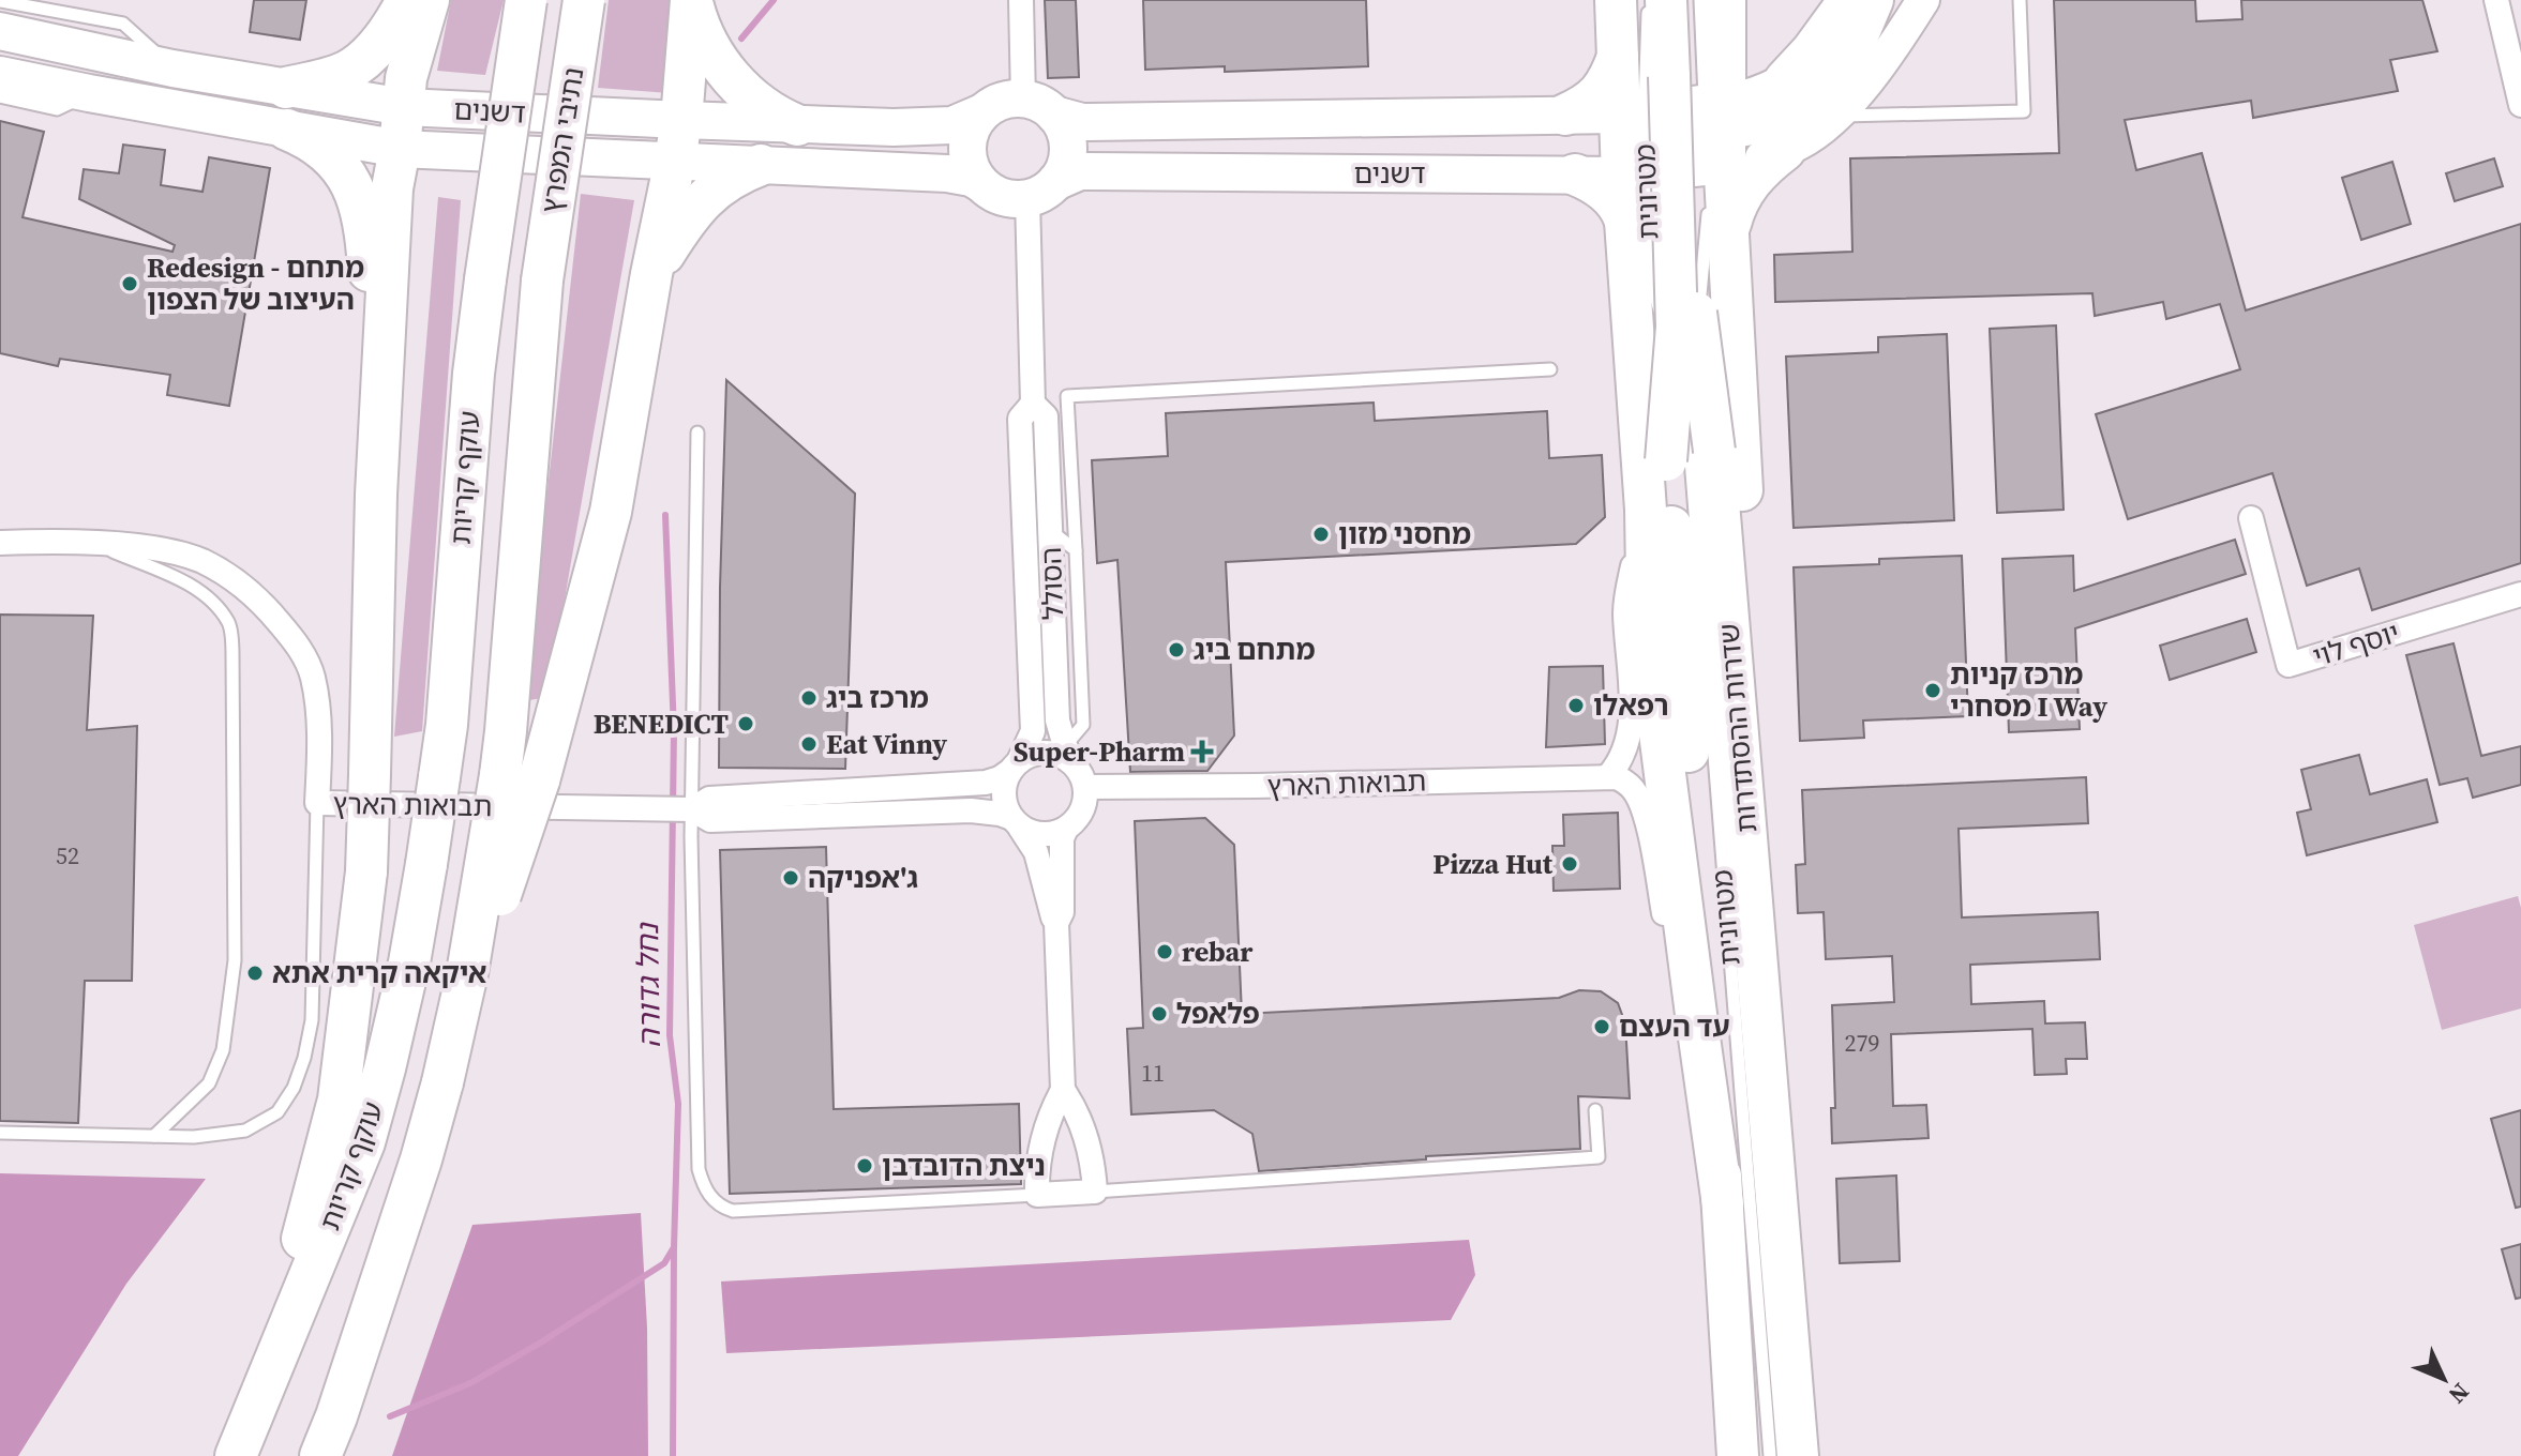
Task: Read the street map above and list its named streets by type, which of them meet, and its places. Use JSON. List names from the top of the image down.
{
  "streets": {
    "highway": ["נתיבי המפרץ", "עוקף קריות", "שדרות ההסתדרות"],
    "main road": ["דשנים"],
    "street": ["הסולל", "יוסף לוי", "תבואות הארץ"],
    "lane": ["מטרונית"]
  },
  "crossings": [
    ["דשנים", "מטרונית"],
    ["דשנים", "הסולל"],
    ["נתיבי המפרץ", "עוקף קריות"],
    ["הסולל", "תבואות הארץ"]
  ],
  "water": ["נחל גדורה"],
  "places": {
    "other": [
      "Redesign - מתחם העיצוב של הצפון",
      "מחסני מזון",
      "מתחם ביג",
      "מרכז קניות מסחרי I Way",
      "מרכז ביג",
      "רפאלו",
      "BENEDICT",
      "Eat Vinny",
      "Pizza Hut",
      "ג'אפניקה",
      "rebar",
      "איקאה קרית אתא",
      "פלאפל",
      "עד העצם",
      "ניצת הדובדבן"
    ],
    "health": ["Super-Pharm"]
  },
  "house_numbers": ["52", "279", "11"],
  "north": "bottom right"
}
